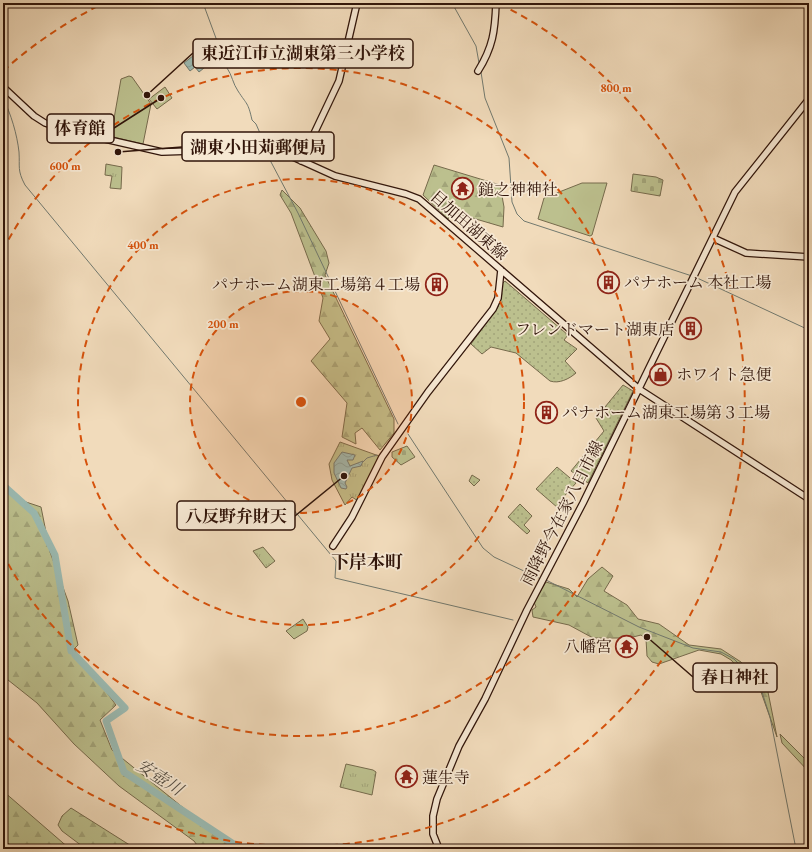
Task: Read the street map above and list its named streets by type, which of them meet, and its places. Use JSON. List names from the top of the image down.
{
  "streets": {
    "main road": ["目加田湖東線", "雨降野今在家八日市線"]
  },
  "crossings": [
    ["目加田湖東線", "雨降野今在家八日市線"]
  ],
  "districts": ["下岸本町"],
  "water": ["安壺川"],
  "places": {
    "other": [
      "東近江市立湖東第三小学校",
      "体育館",
      "湖東小田苅郵便局",
      "八反野弁財天",
      "春日神社"
    ],
    "temple": ["鎚之神神社", "八幡宮", "蓮生寺"],
    "building": [
      "パナホーム 本社工場",
      "パナホーム湖東工場第４工場",
      "フレンドマート湖東店",
      "パナホーム湖東工場第３工場"
    ],
    "shop": ["ホワイト急便"]
  },
  "rings": [
    "800 m",
    "600 m",
    "400 m",
    "200 m"
  ]
}
